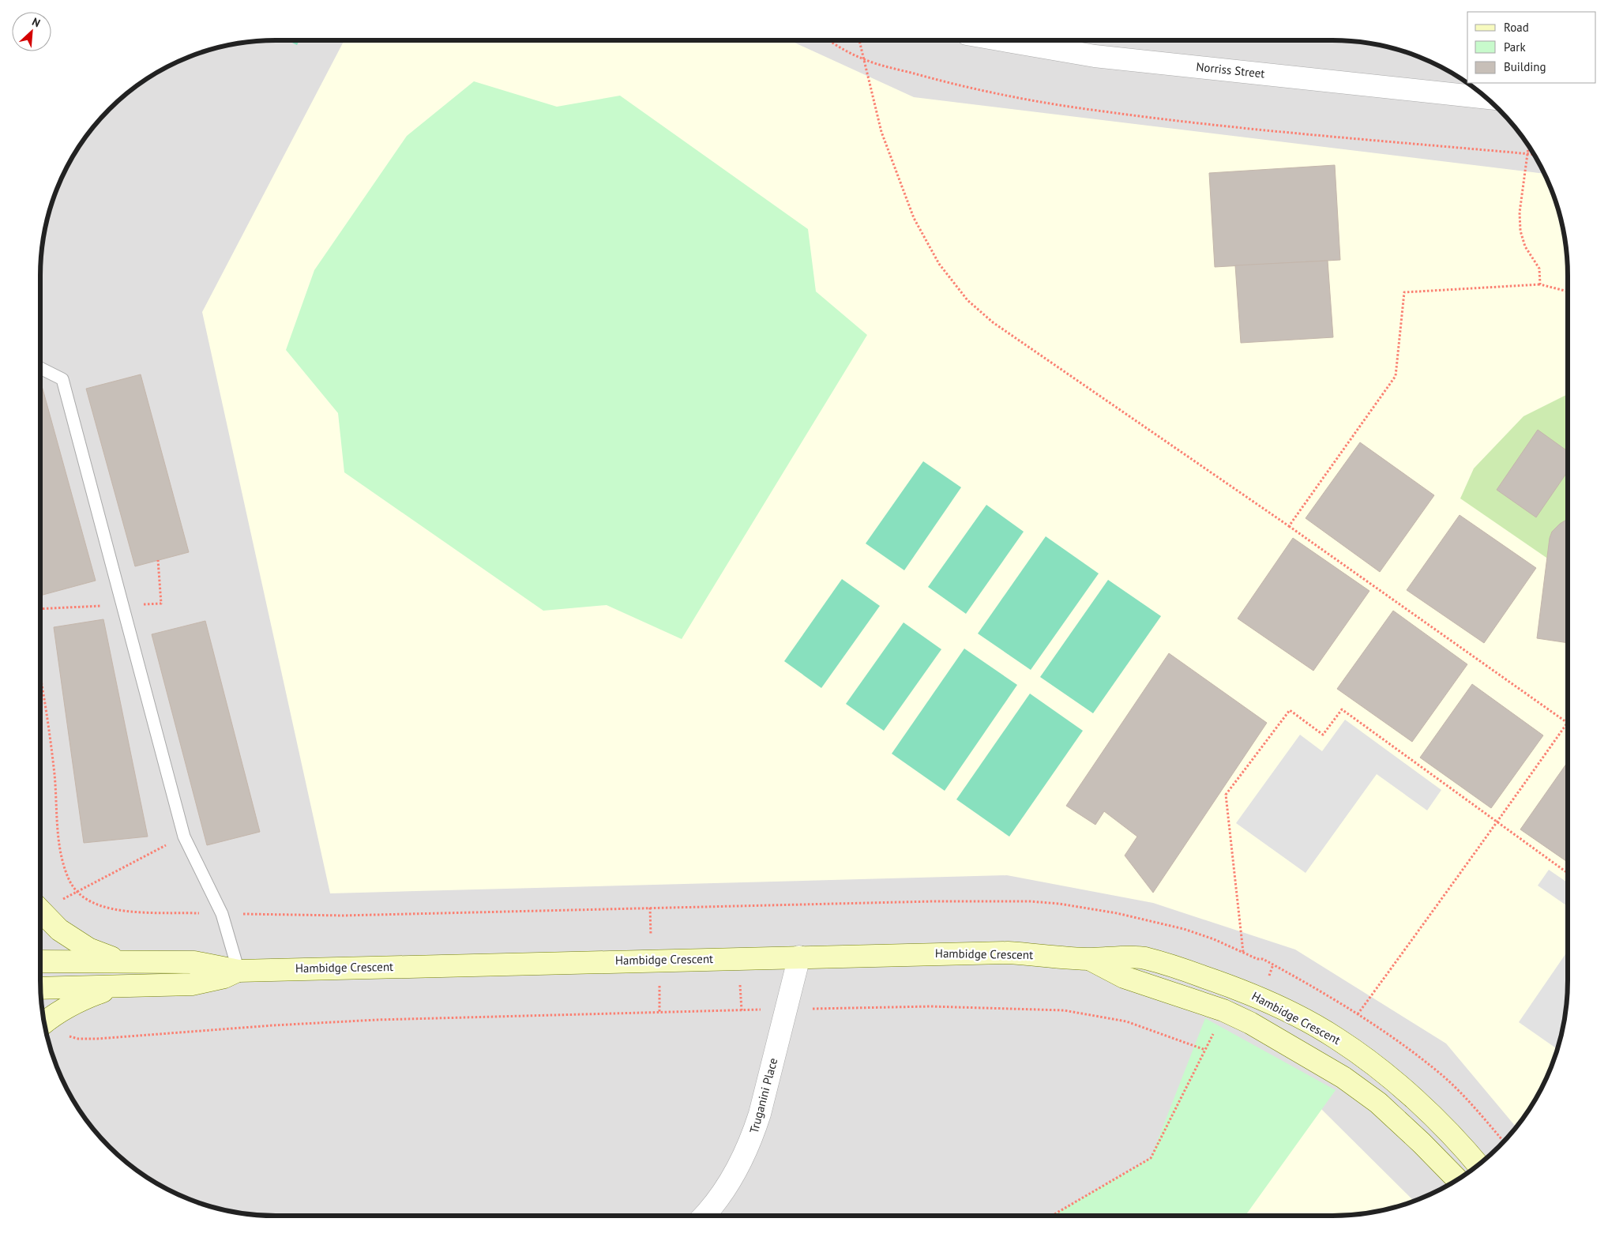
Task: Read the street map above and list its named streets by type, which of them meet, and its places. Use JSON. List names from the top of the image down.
{
  "streets": {
    "street": ["Norriss Street", "Hambidge Crescent", "Truganini Place"]
  },
  "crossings": [
    ["Hambidge Crescent", "Truganini Place"]
  ],
  "legend": ["Road", "Park", "Building"],
  "north": "top right"
}
